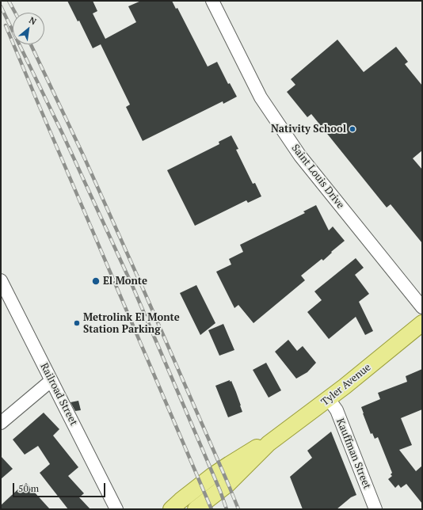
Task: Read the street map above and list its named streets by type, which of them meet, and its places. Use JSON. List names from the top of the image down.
{
  "streets": {
    "main road": ["Tyler Avenue"],
    "street": ["Saint Louis Drive", "Railroad Street", "Kauffman Street"]
  },
  "crossings": [
    ["Tyler Avenue", "Kauffman Street"]
  ],
  "places": ["Nativity School", "El Monte", "Metrolink El Monte Station Parking"],
  "scale_bar": "50 m",
  "north": "top right"
}
